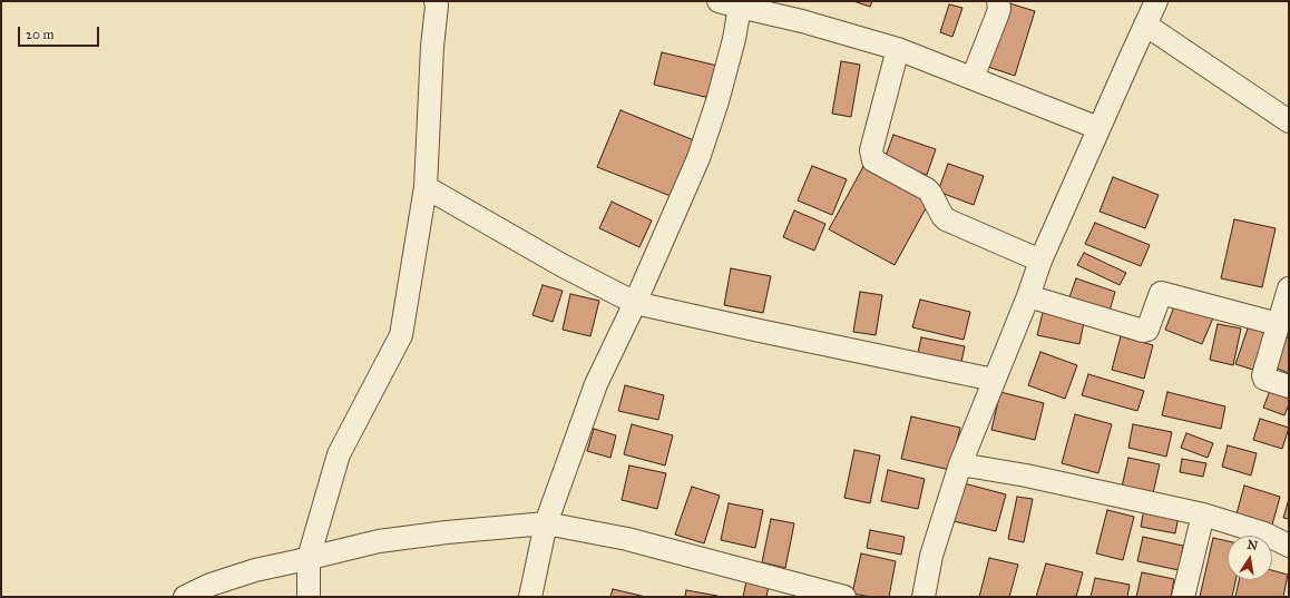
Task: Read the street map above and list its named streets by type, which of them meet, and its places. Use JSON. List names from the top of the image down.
{
  "scale_bar": "20 m",
  "north": "top"
}
